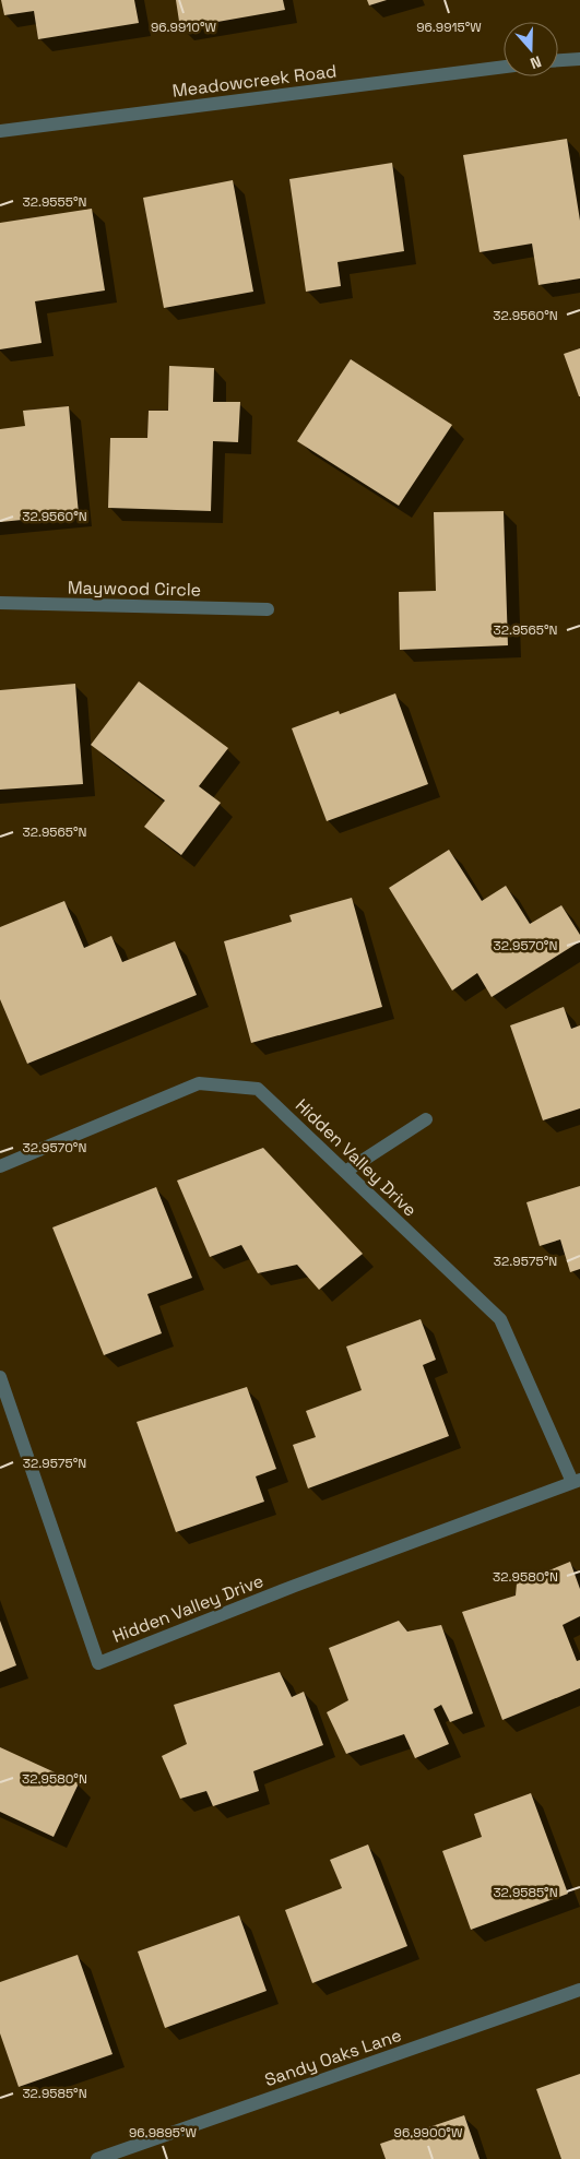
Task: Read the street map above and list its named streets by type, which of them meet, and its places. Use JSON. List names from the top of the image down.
{
  "streets": {
    "street": [
      "Meadowcreek Road",
      "Maywood Circle",
      "Hidden Valley Drive",
      "Sandy Oaks Lane"
    ]
  },
  "north": "bottom",
  "coordinates": [
    "96.9915°W",
    "96.9910°W",
    "32.9555°N",
    "32.9560°N",
    "32.9565°N",
    "32.9570°N",
    "32.9575°N",
    "32.9580°N",
    "32.9585°N",
    "96.9895°W",
    "96.9900°W"
  ]
}
